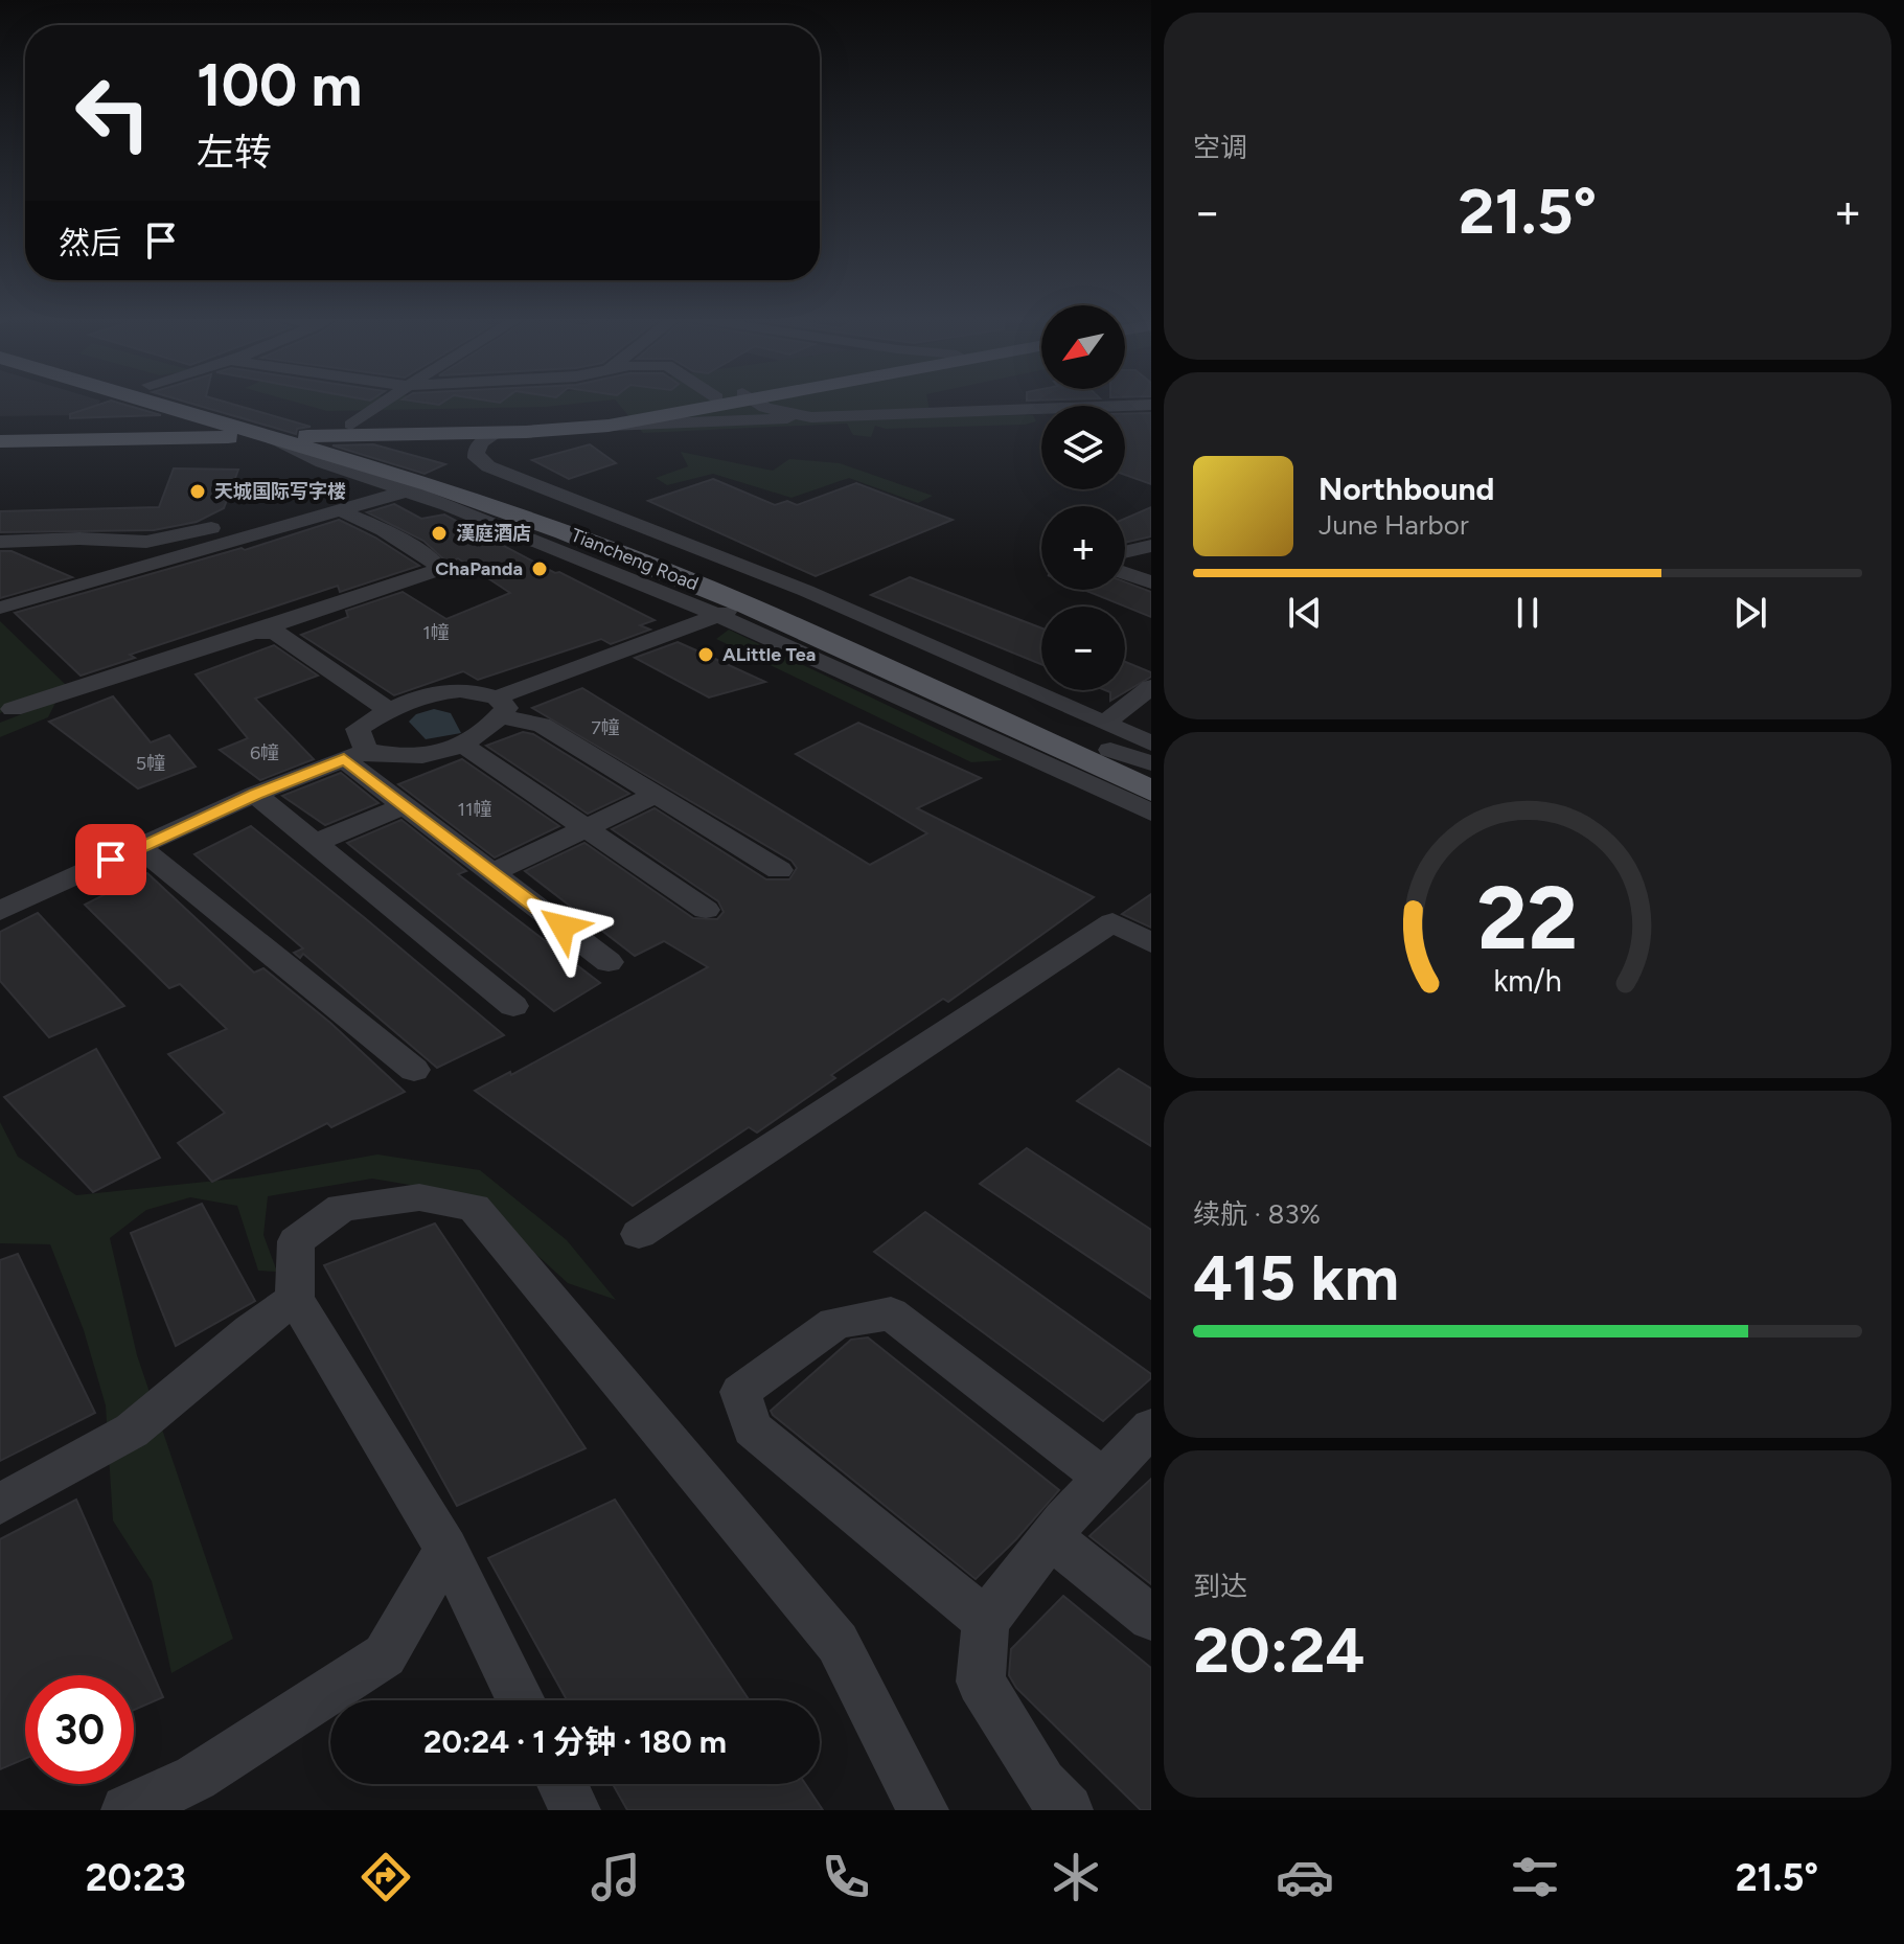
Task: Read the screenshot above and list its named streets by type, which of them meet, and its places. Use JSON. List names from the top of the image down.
{
  "streets": {
    "main road": ["Tiancheng Road"]
  },
  "places": [
    "天城国际写字楼",
    "漢庭酒店",
    "ChaPanda",
    "ALittle Tea"
  ],
  "house_numbers": [
    "1幢",
    "7幢",
    "6幢",
    "5幢",
    "11幢"
  ],
  "north": "bottom left",
  "page": {
    "tile": [
      "空调",
      ["续航 · 83%", "415 km"],
      ["到达", "20:24"]
    ],
    "turn": ["100 m", "左转"],
    "heat": ["−", "21.5°", "+"],
    "then": "然后",
    "map_buttons": ["+", "−"],
    "song": ["Northbound", "June Harbor"],
    "limit": "30",
    "trip": "20:24 · 1 分钟 · 180 m",
    "tabs": ["20:23", "21.5°"],
    "gauge": ["22", "km/h"]
  }
}
